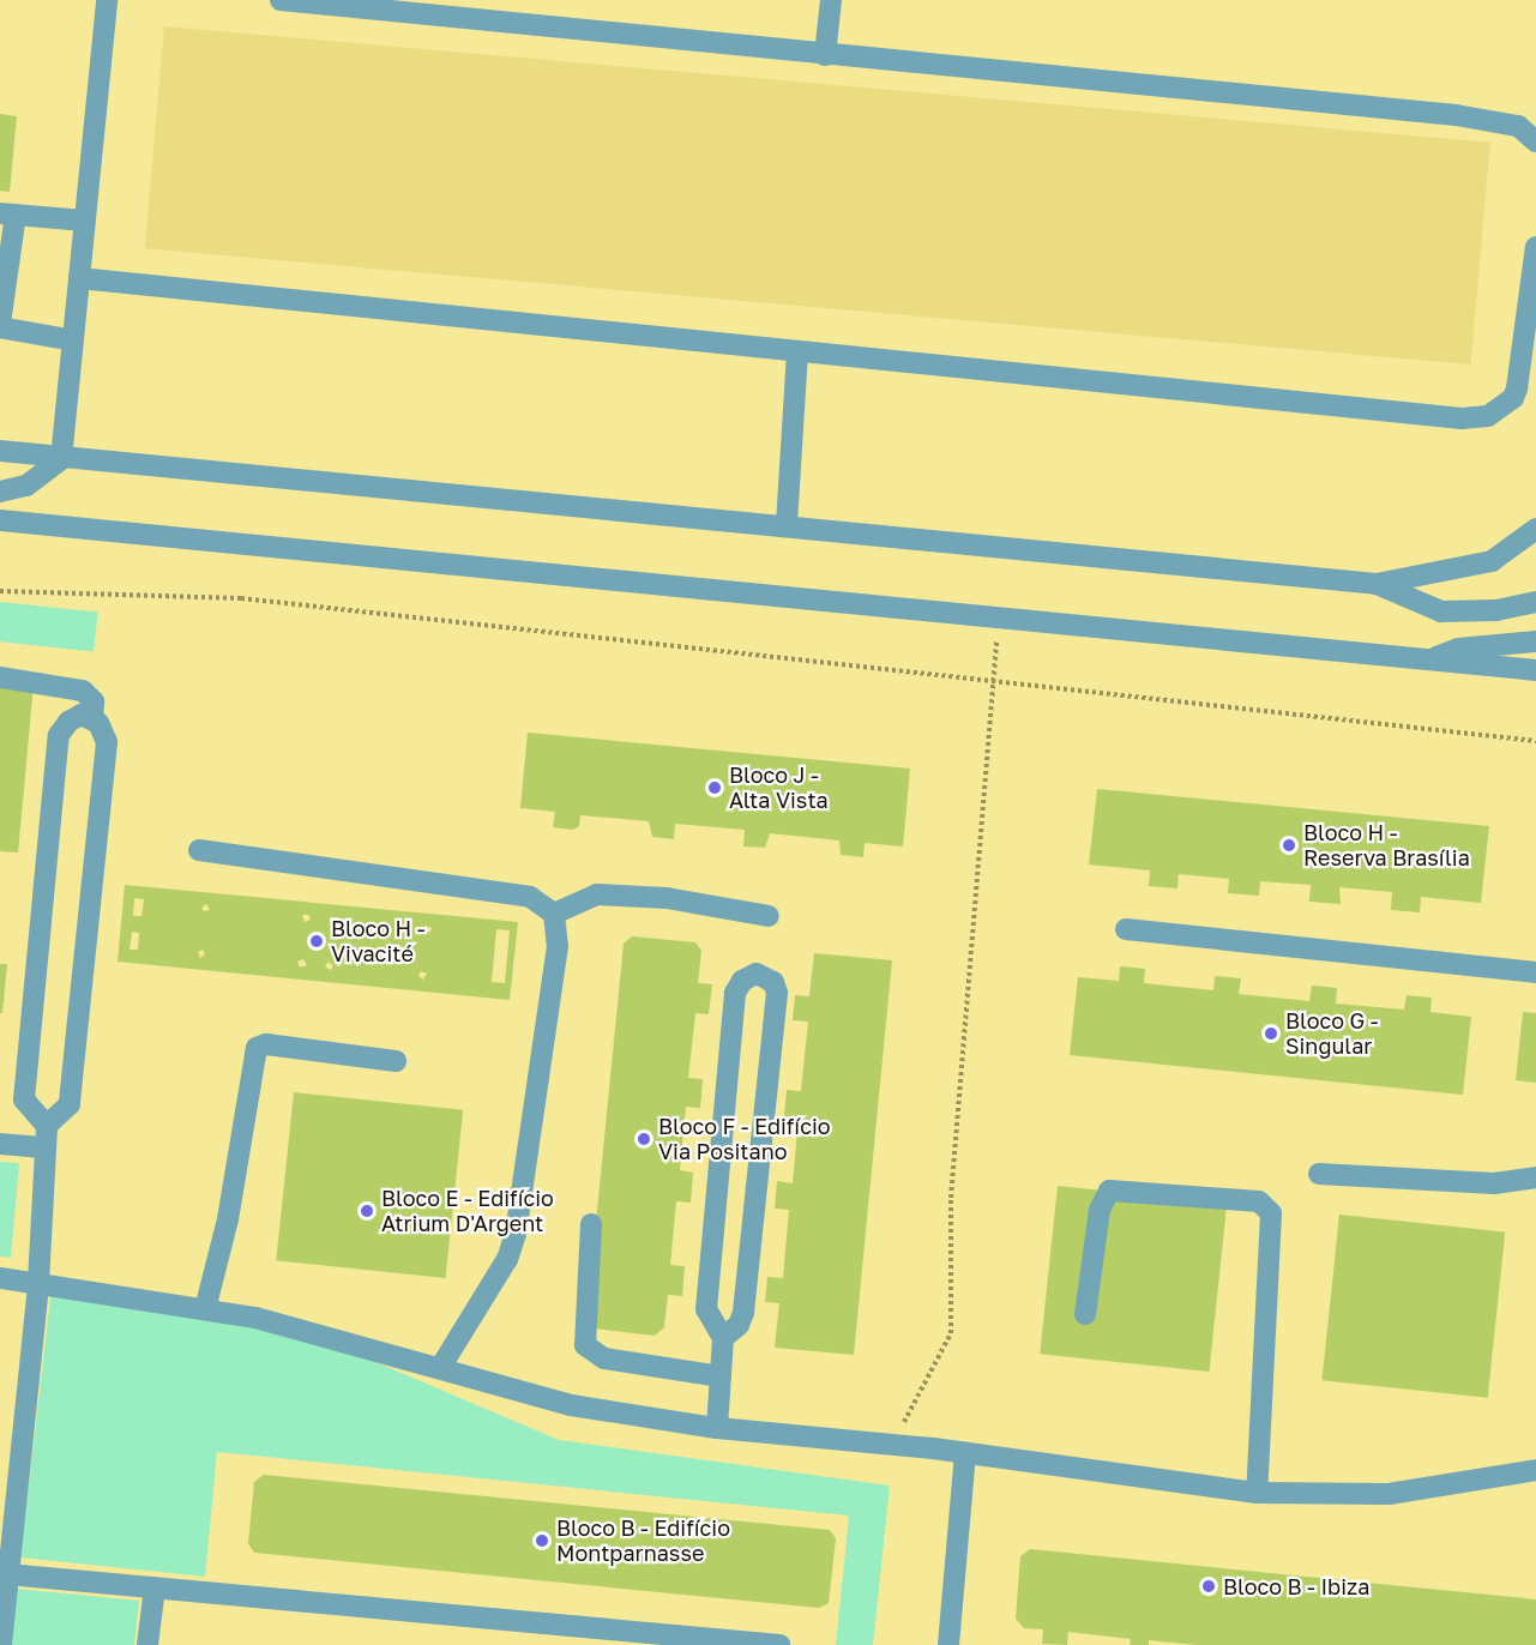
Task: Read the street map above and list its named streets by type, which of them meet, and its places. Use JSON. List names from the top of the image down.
{
  "places": [
    "Bloco J - Alta Vista",
    "Bloco H - Reserva Brasília",
    "Bloco H - Vivacité",
    "Bloco G - Singular",
    "Bloco F - Edifício Via Positano",
    "Bloco E - Edifício Atrium D'Argent",
    "Bloco B - Edifício Montparnasse",
    "Bloco B - Ibiza"
  ]
}
